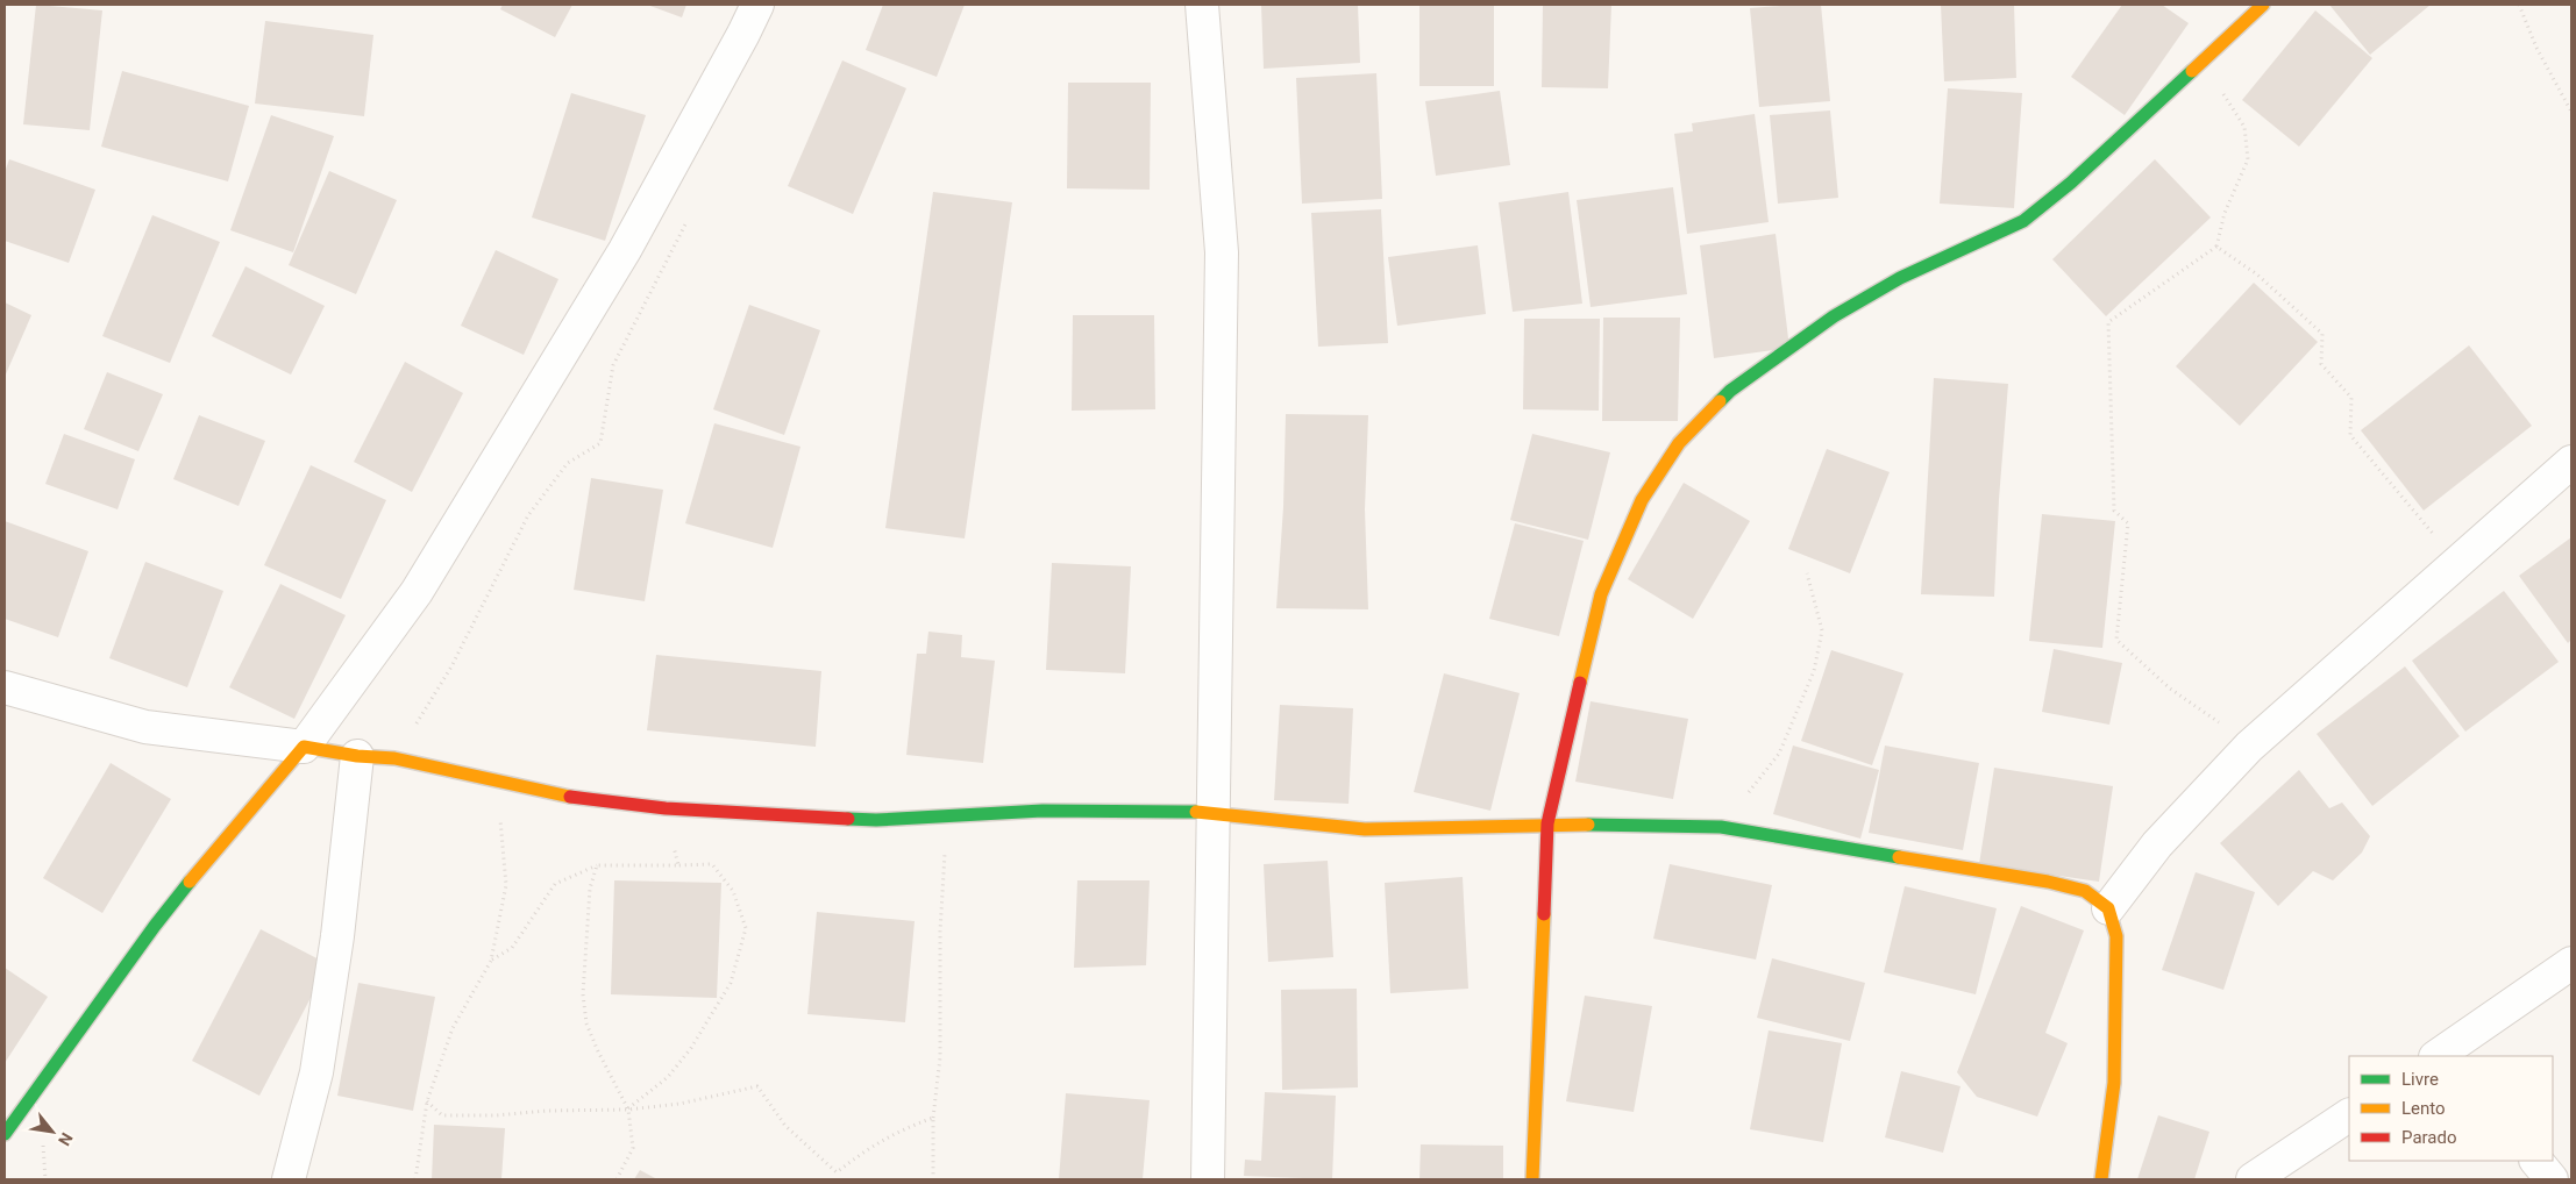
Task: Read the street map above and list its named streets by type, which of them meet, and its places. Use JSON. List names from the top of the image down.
{
  "legend": ["Livre", "Lento", "Parado"],
  "north": "bottom right"
}
